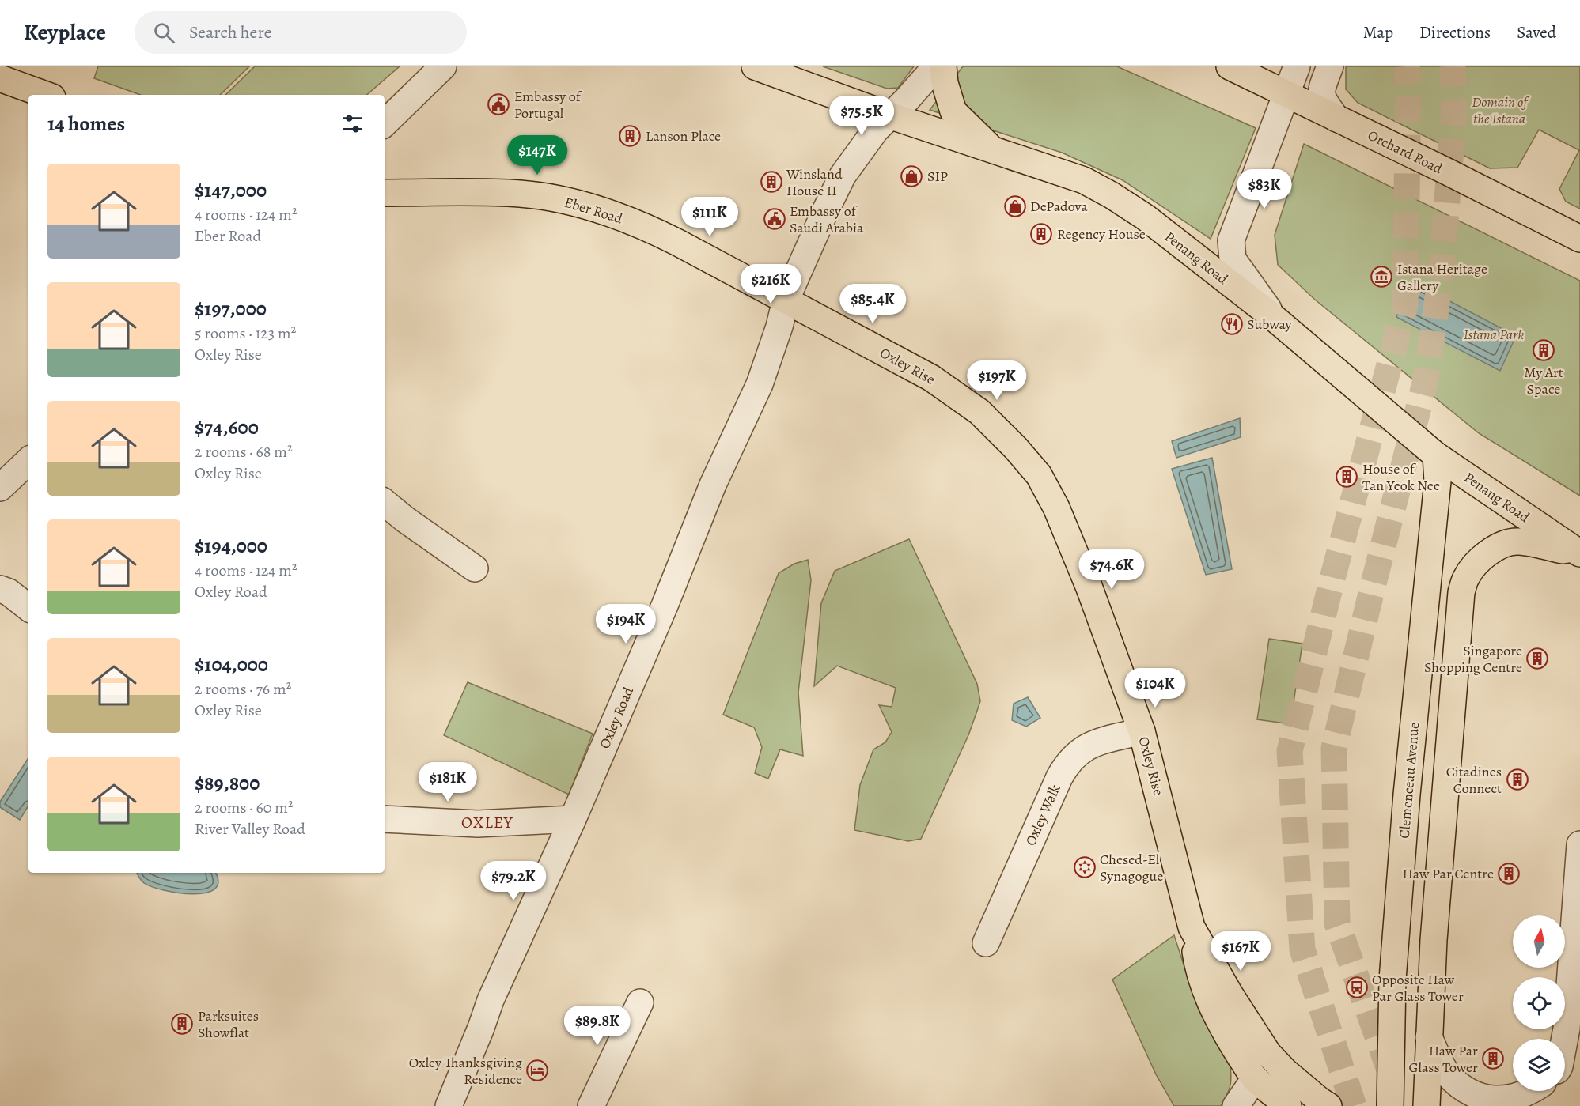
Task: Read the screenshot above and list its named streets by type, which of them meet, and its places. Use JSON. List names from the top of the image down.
{
  "streets": {
    "main road": [
      "Orchard Road",
      "Eber Road",
      "Penang Road",
      "Oxley Rise",
      "Clemenceau Avenue"
    ],
    "street": ["Oxley Road", "Oxley Walk"]
  },
  "crossings": [
    ["Eber Road", "Oxley Rise"],
    ["Eber Road", "Oxley Road"],
    ["Penang Road", "Oxley Road"],
    ["Penang Road", "Clemenceau Avenue"],
    ["Oxley Rise", "Oxley Road"],
    ["Oxley Rise", "Oxley Walk"]
  ],
  "districts": ["OXLEY"],
  "parks": ["Domain of the Istana", "Istana Park"],
  "places": {
    "public building": ["Embassy of Portugal", "Embassy of Saudi Arabia"],
    "building": [
      "Lanson Place",
      "Winsland House II",
      "Regency House",
      "My Art Space",
      "House of Tan Yeok Nee",
      "Singapore Shopping Centre",
      "Citadines Connect",
      "Haw Par Centre",
      "Parksuites Showflat",
      "Haw Par Glass Tower"
    ],
    "shop": ["SIP", "DePadova"],
    "museum": ["Istana Heritage Gallery"],
    "restaurant": ["Subway"],
    "synagogue": ["Chesed-El Synagogue"],
    "bus stop": ["Opposite Haw Par Glass Tower"],
    "hotel": ["Oxley Thanksgiving Residence"]
  },
  "north": "top",
  "page": {
    "header": "Keyplace",
    "search": "Search here",
    "nav": ["Map", "Directions", "Saved"],
    "heading": "14 homes",
    "price": [
      "$75.5K",
      "$147K",
      "$83K",
      "$111K",
      "$216K",
      "$85.4K",
      "$197K",
      "$74.6K",
      "$194K",
      "$104K",
      "$181K",
      "$79.2K",
      "$167K",
      "$89.8K"
    ],
    "list": [
      {
        "name": "$147,000",
        "note": "4 rooms · 124 m² · Eber Road"
      },
      {
        "name": "$197,000",
        "note": "5 rooms · 123 m² · Oxley Rise"
      },
      {
        "name": "$74,600",
        "note": "2 rooms · 68 m² · Oxley Rise"
      },
      {
        "name": "$194,000",
        "note": "4 rooms · 124 m² · Oxley Road"
      },
      {
        "name": "$104,000",
        "note": "2 rooms · 76 m² · Oxley Rise"
      },
      {
        "name": "$89,800",
        "note": "2 rooms · 60 m² · River Valley Road"
      }
    ]
  }
}
